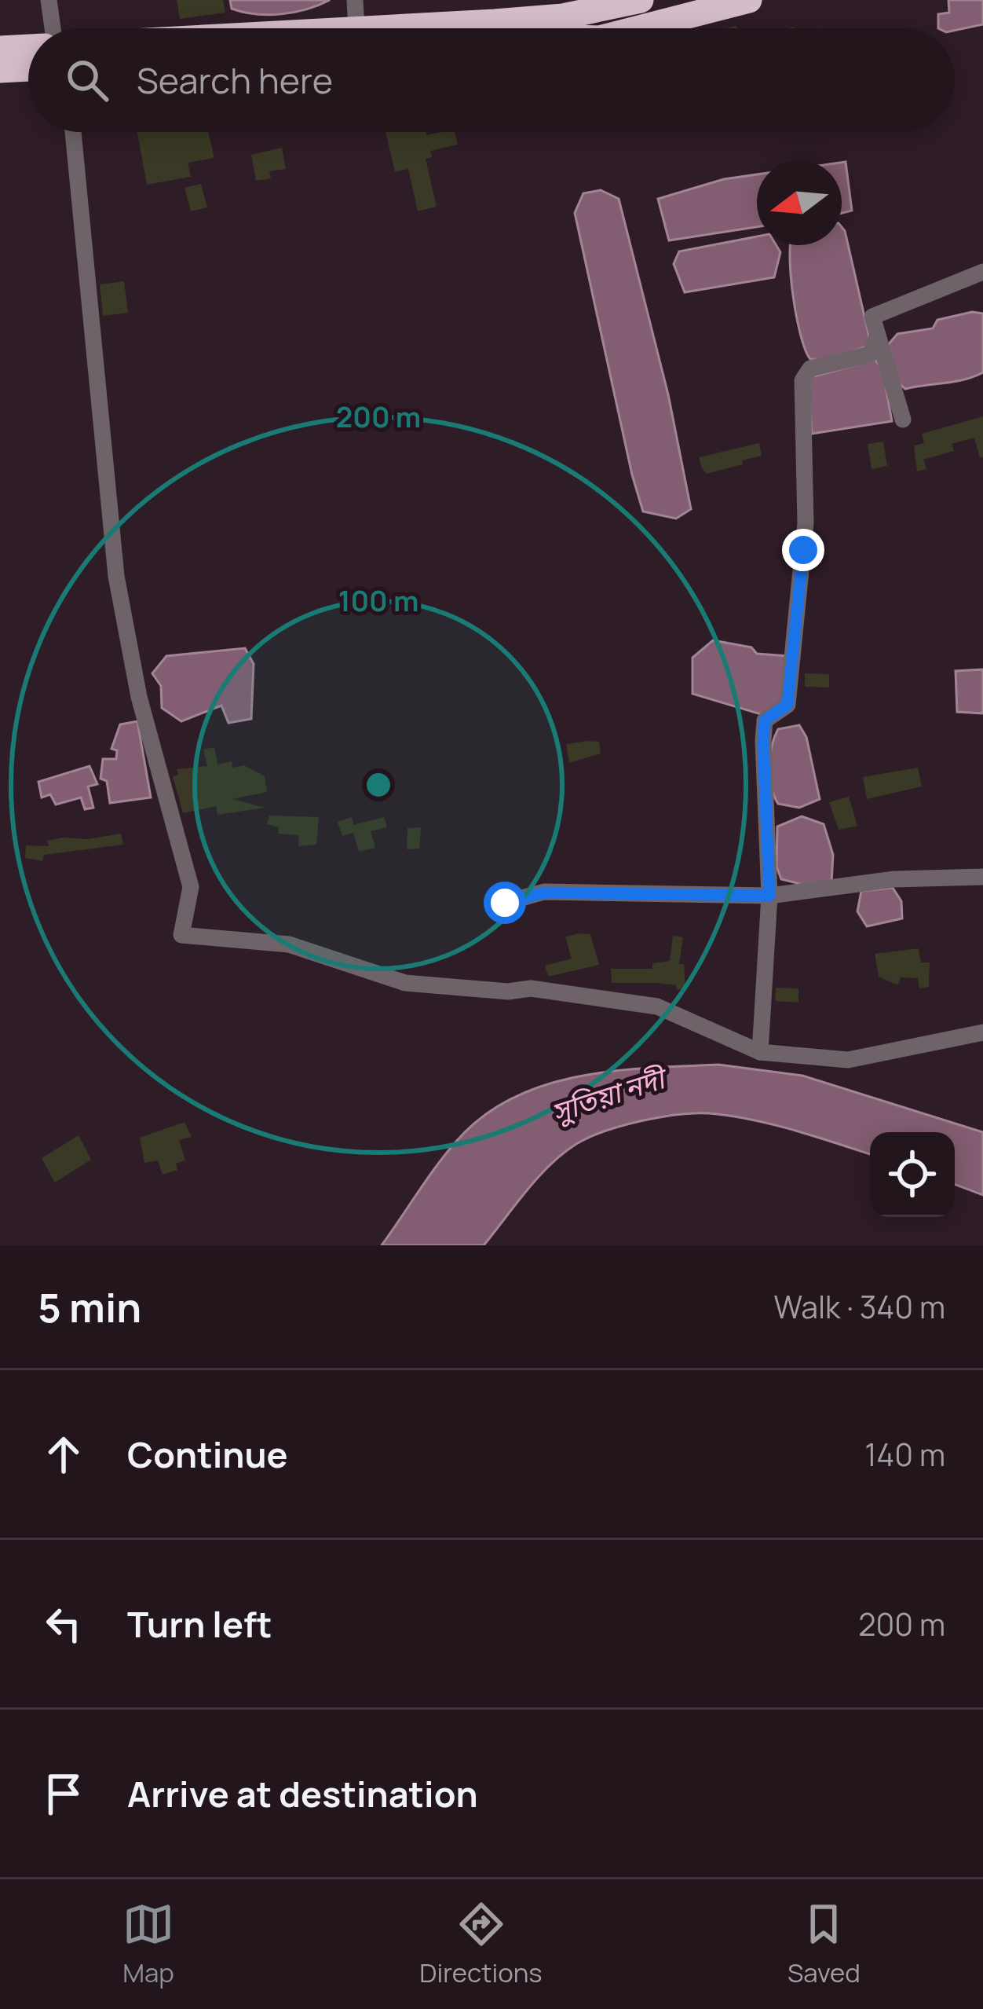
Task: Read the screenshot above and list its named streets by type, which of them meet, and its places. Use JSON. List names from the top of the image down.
{
  "water": ["সুতিয়া নদী"],
  "north": "left",
  "page": {
    "search": "Search here",
    "heading": ["5 min", "Walk · 340 m"],
    "list": [
      ["Continue", "140 m"],
      ["Turn left", "200 m"],
      "Arrive at destination"
    ],
    "nav": ["Map", "Directions", "Saved"]
  },
  "rings": ["200 m", "100 m"]
}
